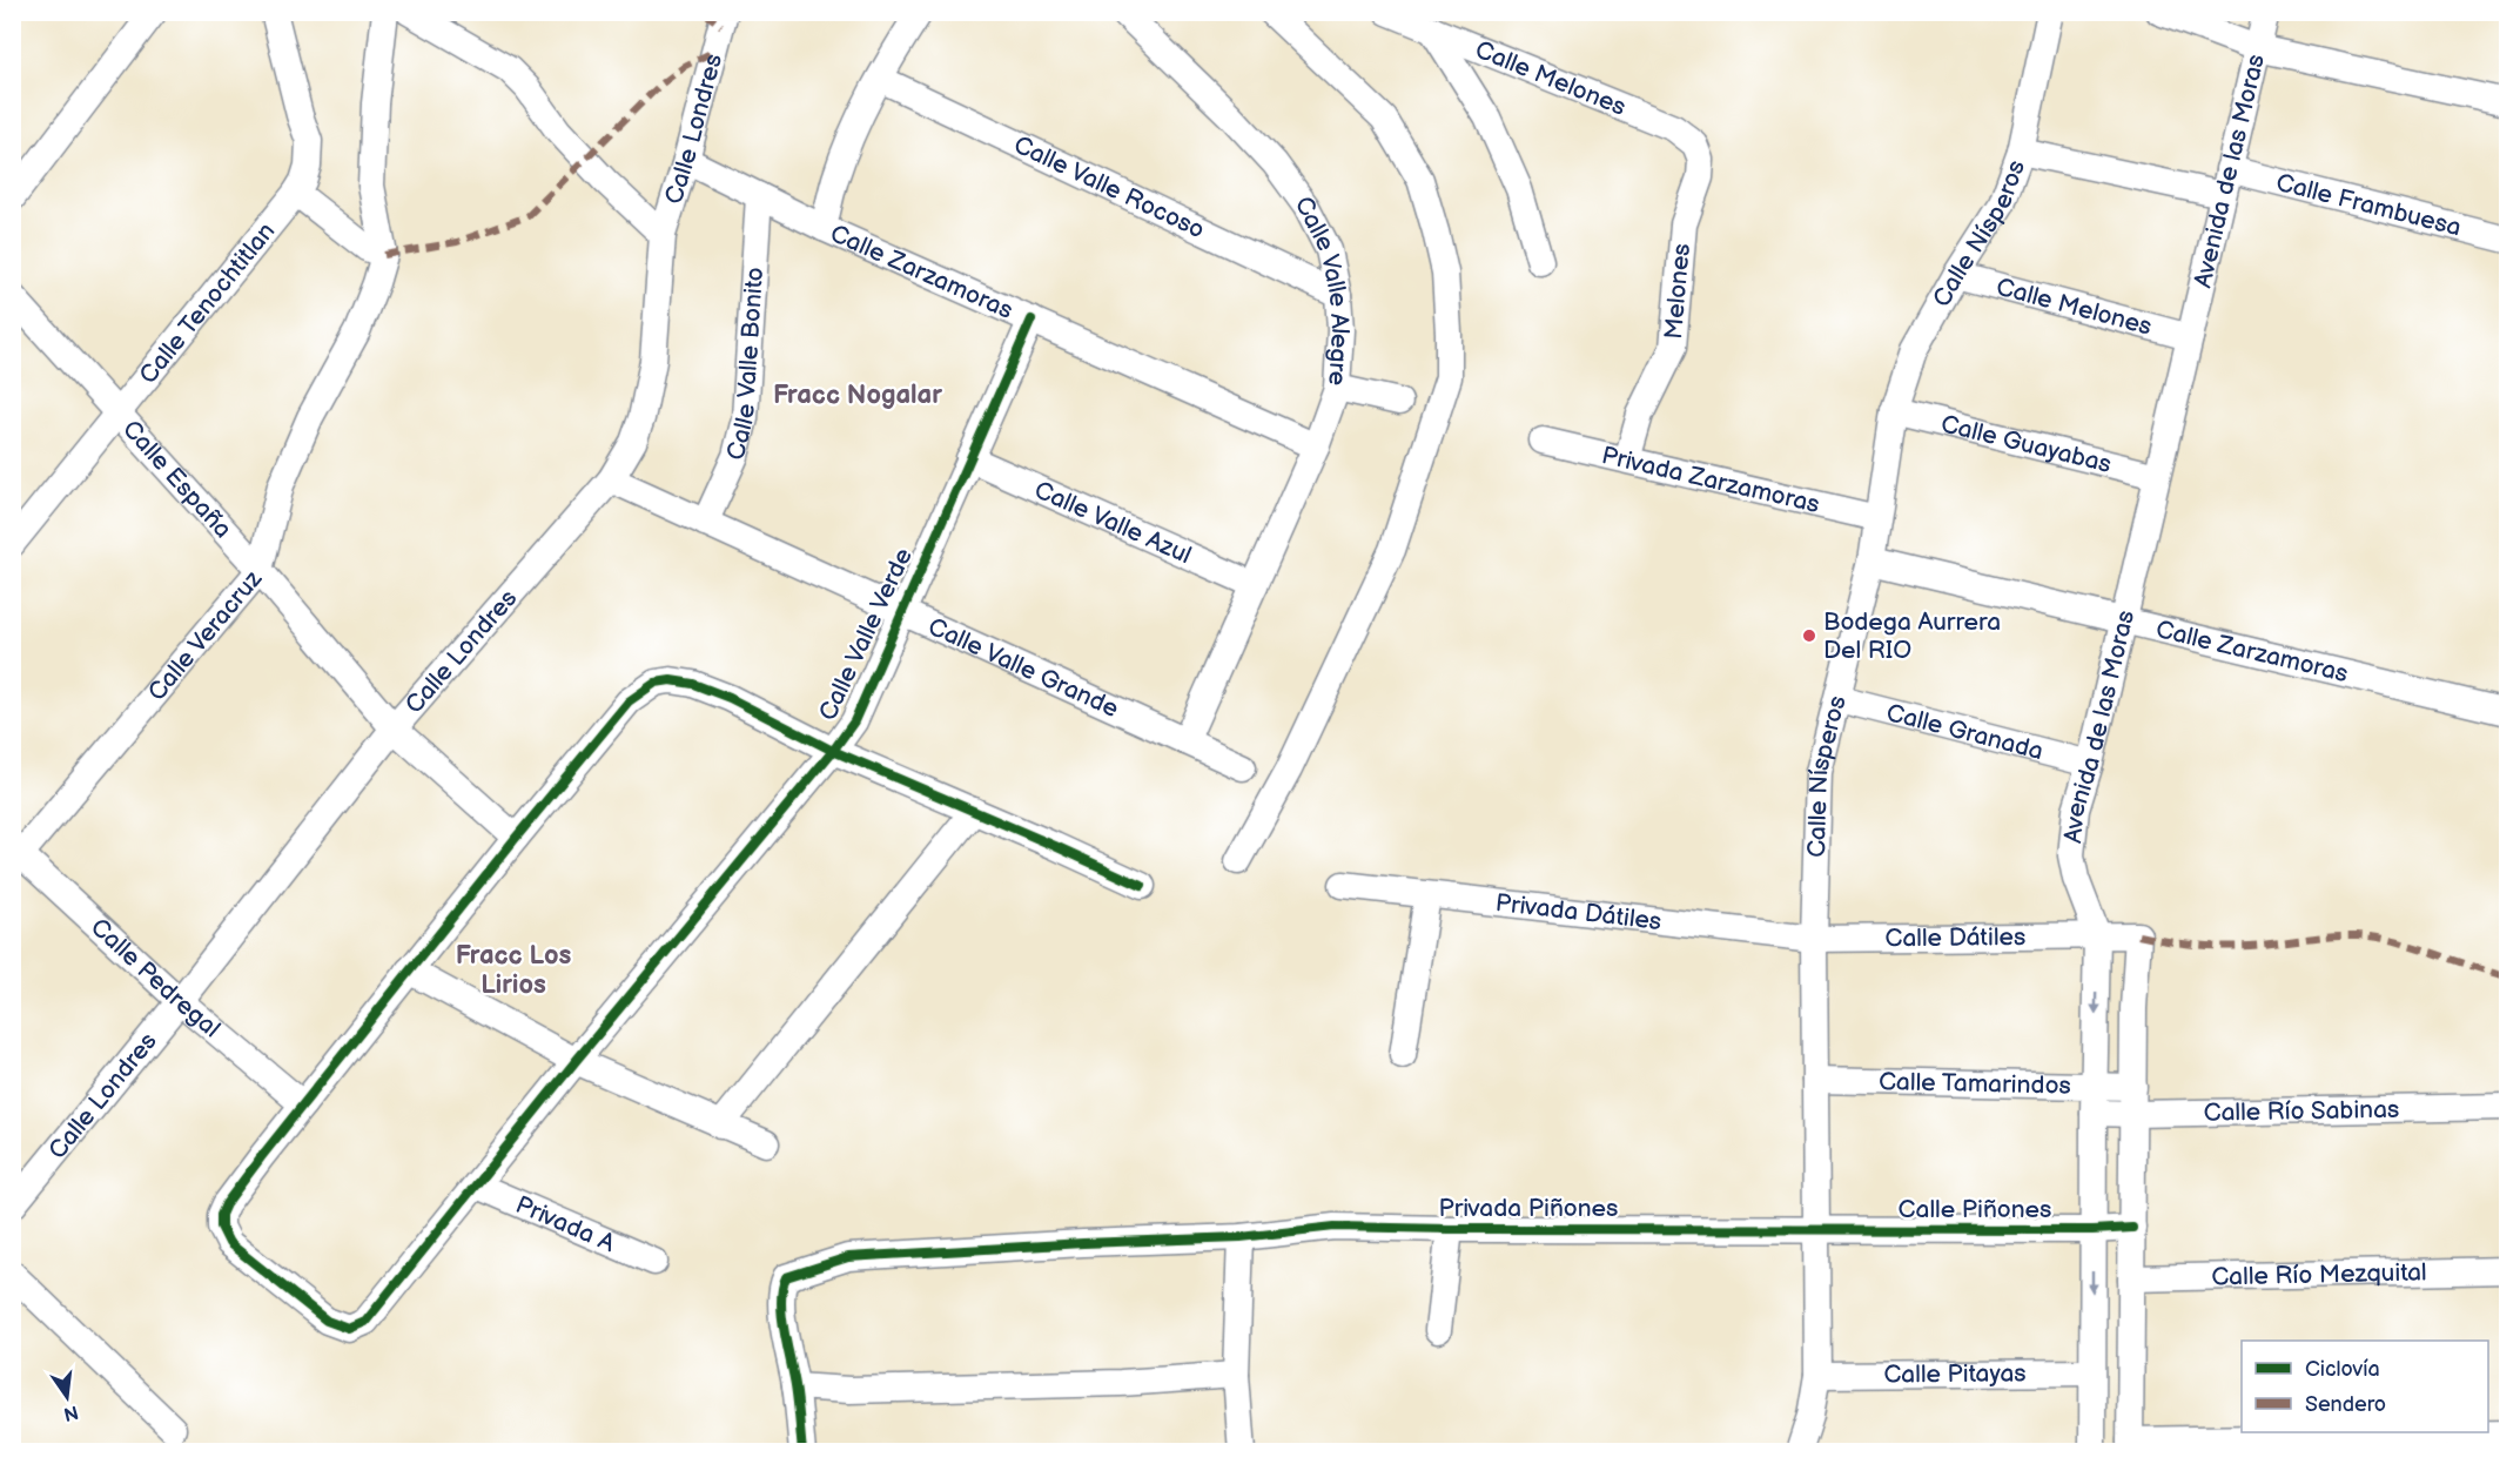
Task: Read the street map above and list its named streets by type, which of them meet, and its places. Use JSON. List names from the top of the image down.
{
  "streets": {
    "street": [
      "Calle Melones",
      "Calle Londres",
      "Avenida de las Moras",
      "Calle Valle Rocoso",
      "Calle Frambuesa",
      "Calle Nísperos",
      "Calle Zarzamoras",
      "Melones",
      "Calle Valle Alegre",
      "Calle Tenochtitlan",
      "Calle Valle Bonito",
      "Calle Guayabas",
      "Calle España",
      "Privada Zarzamoras",
      "Calle Valle Azul",
      "Calle Veracruz",
      "Calle Valle Verde",
      "Calle Valle Grande",
      "Calle Granada",
      "Privada Dátiles",
      "Calle Dátiles",
      "Calle Pedregal",
      "Calle Tamarindos",
      "Calle Río Sabinas",
      "Privada Piñones",
      "Calle Piñones",
      "Privada A",
      "Calle Río Mezquital",
      "Calle Pitayas"
    ]
  },
  "crossings": [
    ["Calle Melones", "Avenida de las Moras"],
    ["Calle Melones", "Calle Nísperos"],
    ["Calle Melones", "Melones"],
    ["Calle Londres", "Calle Zarzamoras"],
    ["Calle Londres", "Calle España"],
    ["Calle Londres", "Calle Valle Grande"],
    ["Calle Londres", "Calle Pedregal"],
    ["Avenida de las Moras", "Calle Frambuesa"],
    ["Avenida de las Moras", "Calle Zarzamoras"],
    ["Avenida de las Moras", "Calle Guayabas"],
    ["Avenida de las Moras", "Calle Granada"],
    ["Avenida de las Moras", "Calle Dátiles"],
    ["Avenida de las Moras", "Calle Tamarindos"],
    ["Avenida de las Moras", "Calle Río Sabinas"],
    ["Avenida de las Moras", "Calle Piñones"],
    ["Avenida de las Moras", "Calle Pitayas"],
    ["Calle Valle Rocoso", "Calle Valle Alegre"],
    ["Calle Nísperos", "Calle Zarzamoras"],
    ["Calle Nísperos", "Calle Guayabas"],
    ["Calle Nísperos", "Privada Zarzamoras"],
    ["Calle Nísperos", "Calle Granada"],
    ["Calle Nísperos", "Privada Dátiles"],
    ["Calle Nísperos", "Calle Dátiles"],
    ["Calle Nísperos", "Calle Tamarindos"],
    ["Calle Nísperos", "Privada Piñones"],
    ["Calle Nísperos", "Calle Piñones"],
    ["Calle Nísperos", "Calle Pitayas"],
    ["Calle Zarzamoras", "Calle Valle Alegre"],
    ["Calle Zarzamoras", "Calle Valle Bonito"],
    ["Calle Zarzamoras", "Calle Valle Verde"],
    ["Melones", "Privada Zarzamoras"],
    ["Calle Valle Alegre", "Calle Valle Azul"],
    ["Calle Valle Alegre", "Calle Valle Grande"],
    ["Calle Tenochtitlan", "Calle España"],
    ["Calle Valle Bonito", "Calle Valle Grande"],
    ["Calle España", "Calle Veracruz"],
    ["Calle Valle Azul", "Calle Valle Verde"],
    ["Calle Veracruz", "Calle Pedregal"],
    ["Calle Valle Verde", "Calle Valle Grande"],
    ["Calle Valle Verde", "Calle Pedregal"],
    ["Calle Valle Verde", "Privada A"],
    ["Privada Dátiles", "Calle Dátiles"],
    ["Calle Dátiles", "Calle Tamarindos"],
    ["Calle Tamarindos", "Calle Río Sabinas"],
    ["Privada Piñones", "Calle Piñones"]
  ],
  "districts": ["Fracc Nogalar", "Fracc Los Lirios"],
  "places": ["Bodega Aurrera Del RIO"],
  "legend": ["Ciclovía", "Sendero"],
  "north": "bottom"
}
